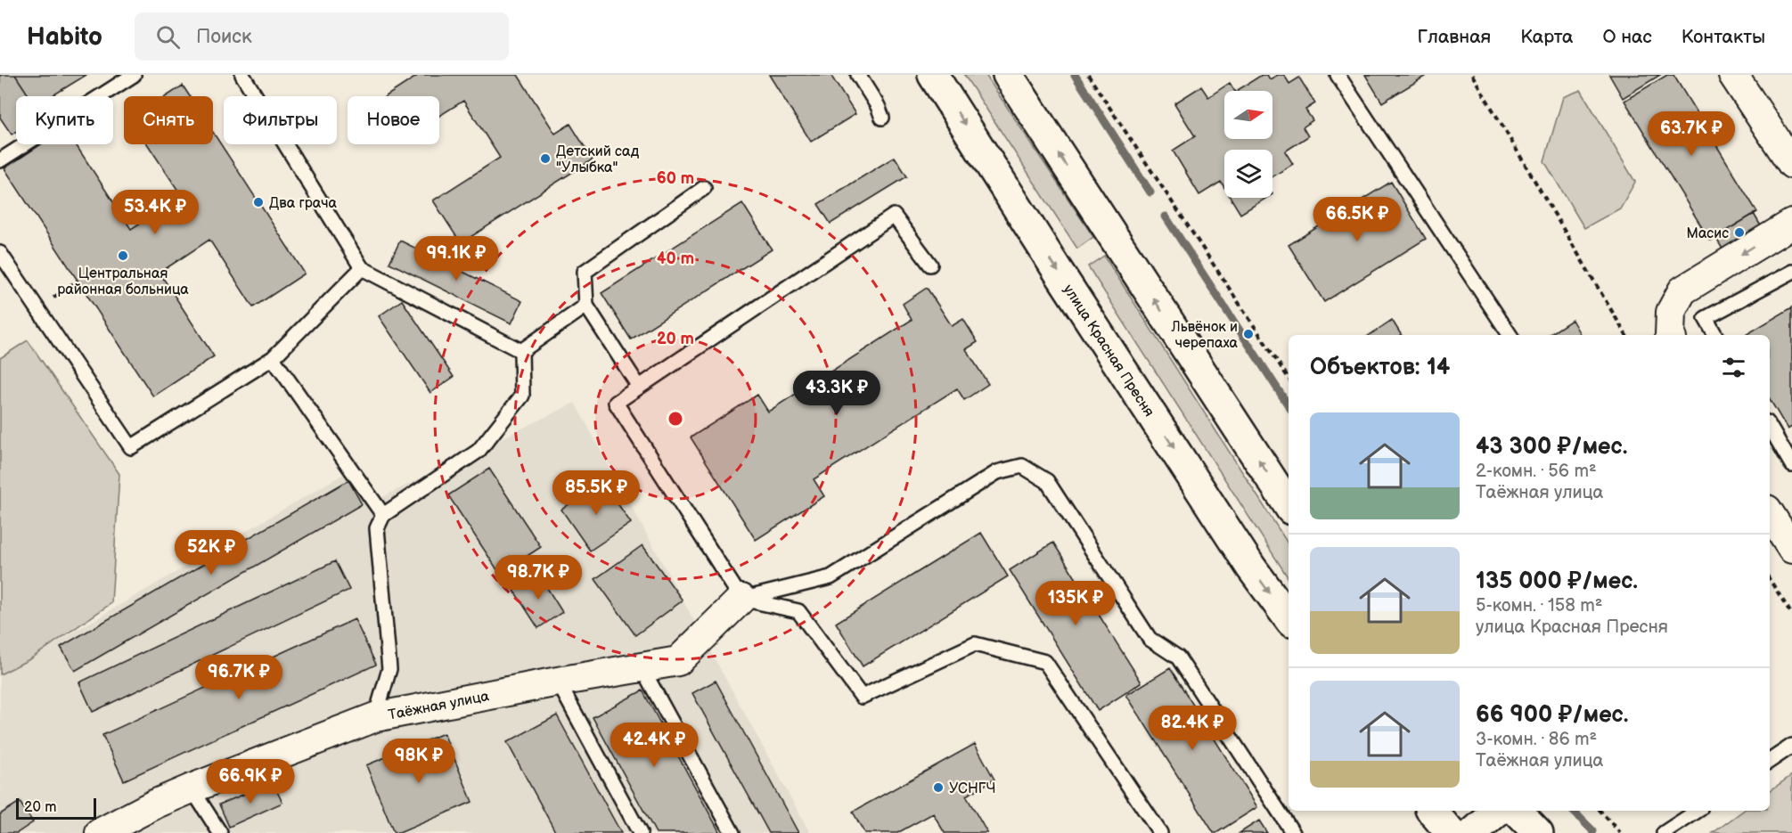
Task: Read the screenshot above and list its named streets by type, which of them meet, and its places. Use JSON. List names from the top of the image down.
{
  "streets": {
    "street": ["улица Красная Пресня", "Таёжная улица"]
  },
  "places": [
    "Детский сад \"Улыбка\"",
    "Два грача",
    "Масис",
    "Центральная районная больница",
    "Львёнок и черепаха",
    "УСНГЧ"
  ],
  "scale_bar": "20 m",
  "north": "right",
  "page": {
    "header": "Habito",
    "search": "Поиск",
    "nav": [
      "Главная",
      "Карта",
      "О нас",
      "Контакты"
    ],
    "chip": [
      "Купить",
      "Снять",
      "Фильтры",
      "Новое"
    ],
    "price": [
      "63.7K ₽",
      "53.4K ₽",
      "66.5K ₽",
      "99.1K ₽",
      "43.3K ₽",
      "85.5K ₽",
      "52K ₽",
      "98.7K ₽",
      "135K ₽",
      "96.7K ₽",
      "82.4K ₽",
      "42.4K ₽",
      "98K ₽",
      "66.9K ₽"
    ],
    "heading": "Объектов: 14",
    "list": [
      {
        "name": "43 300 ₽/мес.",
        "note": "2-комн. · 56 m² · Таёжная улица"
      },
      {
        "name": "135 000 ₽/мес.",
        "note": "5-комн. · 158 m² · улица Красная Пресня"
      },
      {
        "name": "66 900 ₽/мес.",
        "note": "3-комн. · 86 m² · Таёжная улица"
      }
    ],
    "scale": "20 m"
  },
  "rings": ["60 m", "40 m", "20 m"]
}
